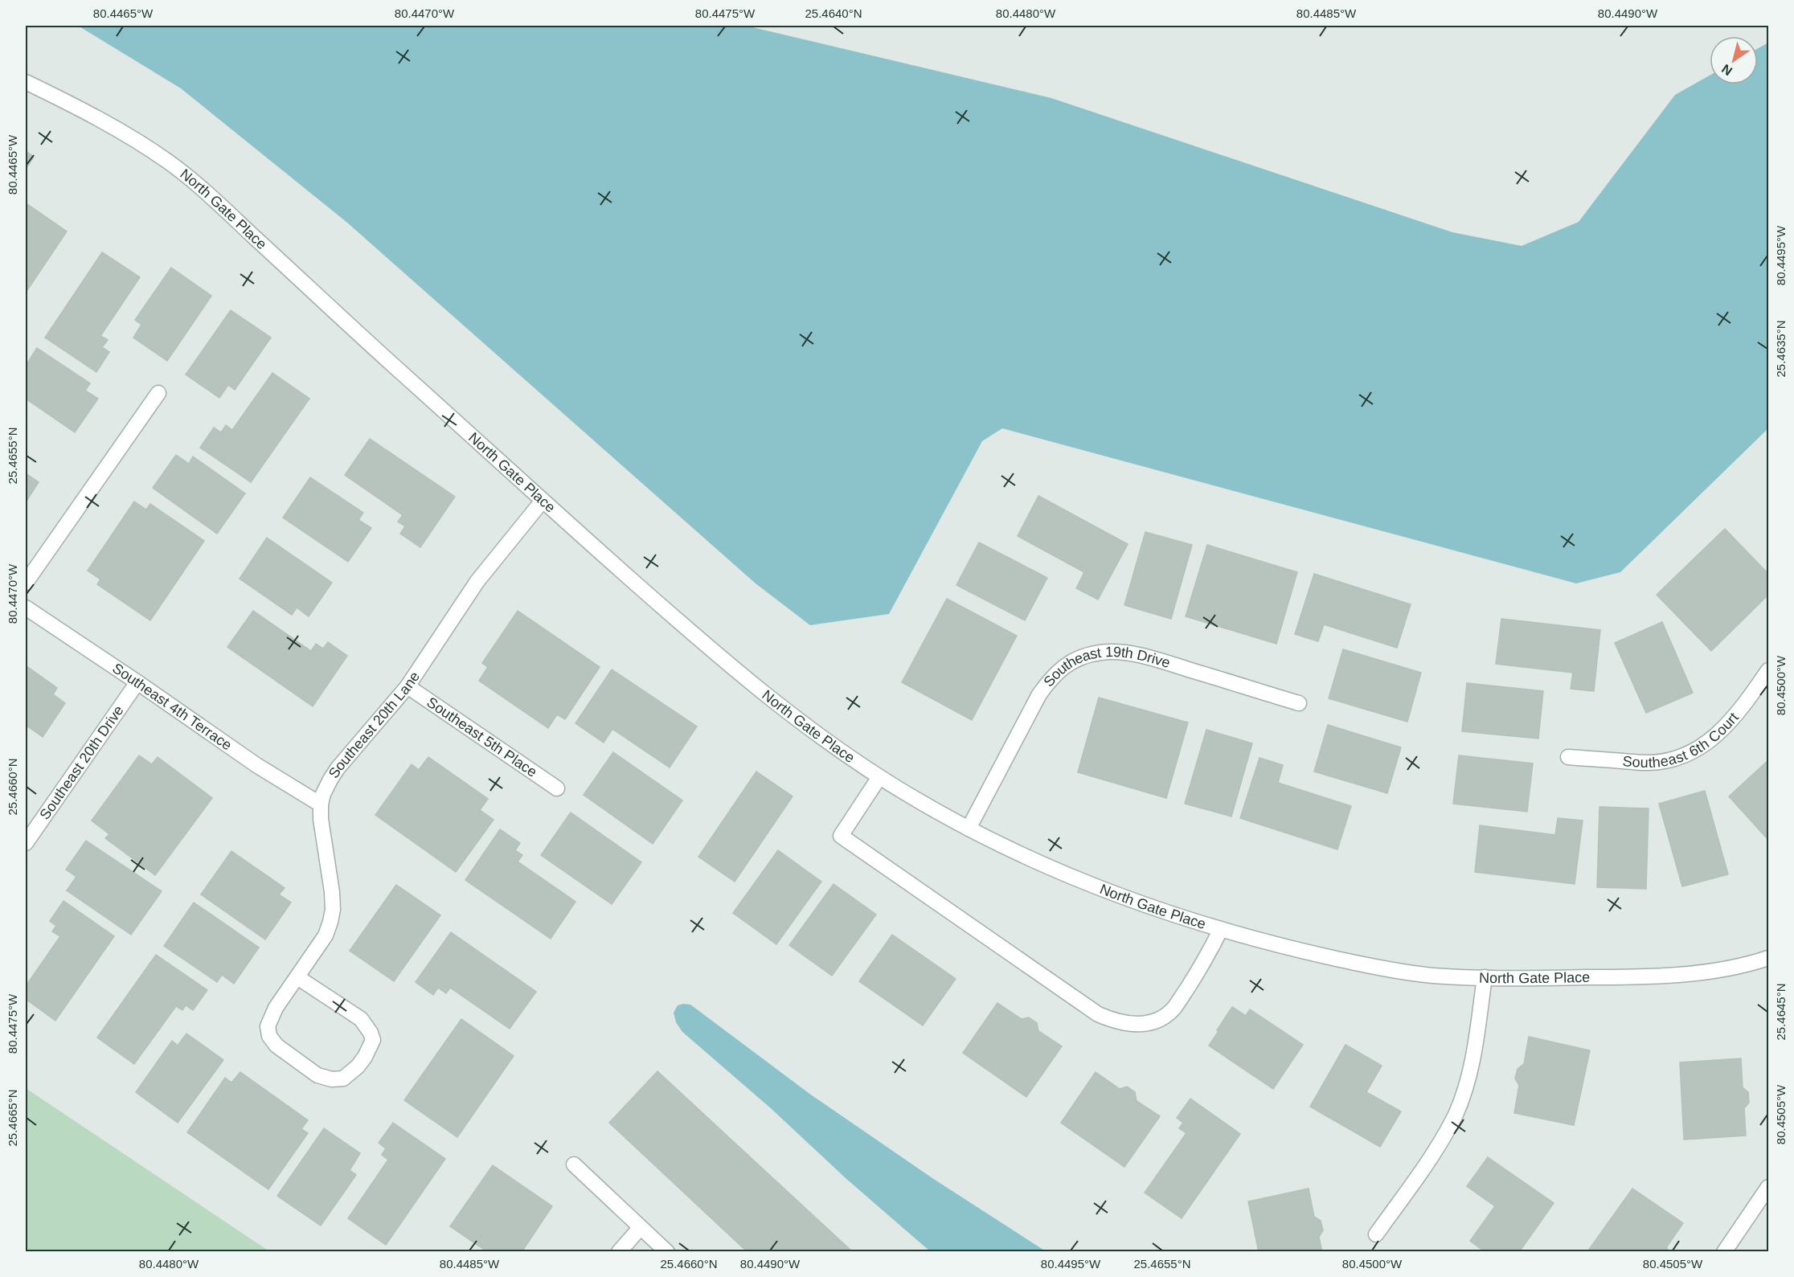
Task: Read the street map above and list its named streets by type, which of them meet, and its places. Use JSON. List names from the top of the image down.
{
  "streets": {
    "street": [
      "North Gate Place",
      "Southeast 19th Drive",
      "Southeast 4th Terrace",
      "Southeast 20th Lane",
      "Southeast 6th Court",
      "Southeast 5th Place",
      "Southeast 20th Drive"
    ]
  },
  "crossings": [
    ["North Gate Place", "Southeast 19th Drive"],
    ["North Gate Place", "Southeast 20th Lane"],
    ["Southeast 4th Terrace", "Southeast 20th Lane"],
    ["Southeast 4th Terrace", "Southeast 20th Drive"],
    ["Southeast 20th Lane", "Southeast 5th Place"]
  ],
  "north": "bottom left",
  "coordinates": [
    "80.4465°W",
    "80.4470°W",
    "80.4475°W",
    "25.4640°N",
    "80.4480°W",
    "80.4485°W",
    "80.4490°W",
    "80.4495°W",
    "25.4635°N",
    "25.4655°N",
    "80.4500°W",
    "25.4660°N",
    "25.4645°N",
    "80.4505°W",
    "25.4665°N"
  ]
}
